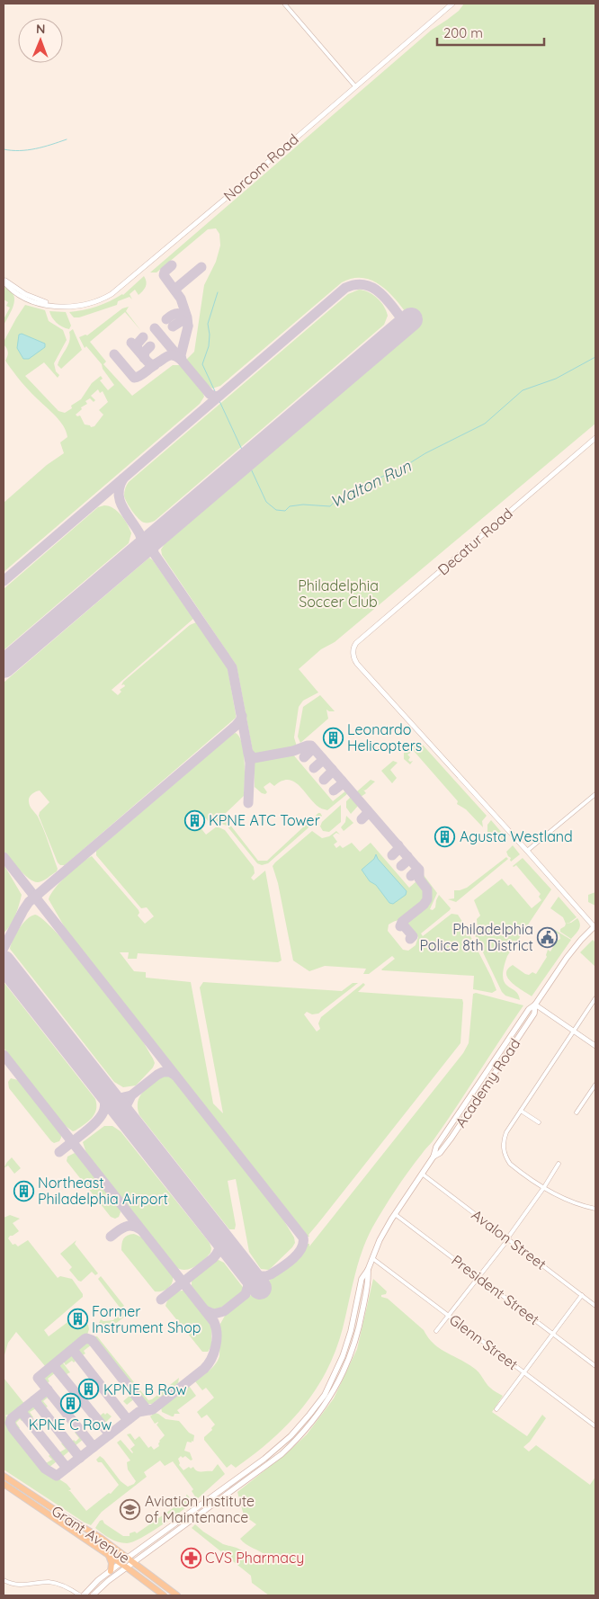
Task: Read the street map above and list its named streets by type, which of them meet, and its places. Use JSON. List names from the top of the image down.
{
  "streets": {
    "main road": ["Academy Road", "Grant Avenue"],
    "street": [
      "Norcom Road",
      "Decatur Road",
      "Avalon Street",
      "President Street",
      "Glenn Street"
    ]
  },
  "crossings": [
    ["Academy Road", "Avalon Street"],
    ["Academy Road", "President Street"],
    ["Academy Road", "Glenn Street"],
    ["Academy Road", "Grant Avenue"]
  ],
  "water": ["Walton Run"],
  "parks": ["Philadelphia Soccer Club"],
  "places": {
    "building": [
      "Leonardo Helicopters",
      "KPNE ATC Tower",
      "Agusta Westland",
      "Northeast Philadelphia Airport",
      "Former Instrument Shop",
      "KPNE B Row",
      "KPNE C Row"
    ],
    "public building": ["Philadelphia Police 8th District"],
    "school or university": ["Aviation Institute of Maintenance"],
    "pharmacy": ["CVS Pharmacy"]
  },
  "scale_bar": "200 m",
  "north": "top"
}
